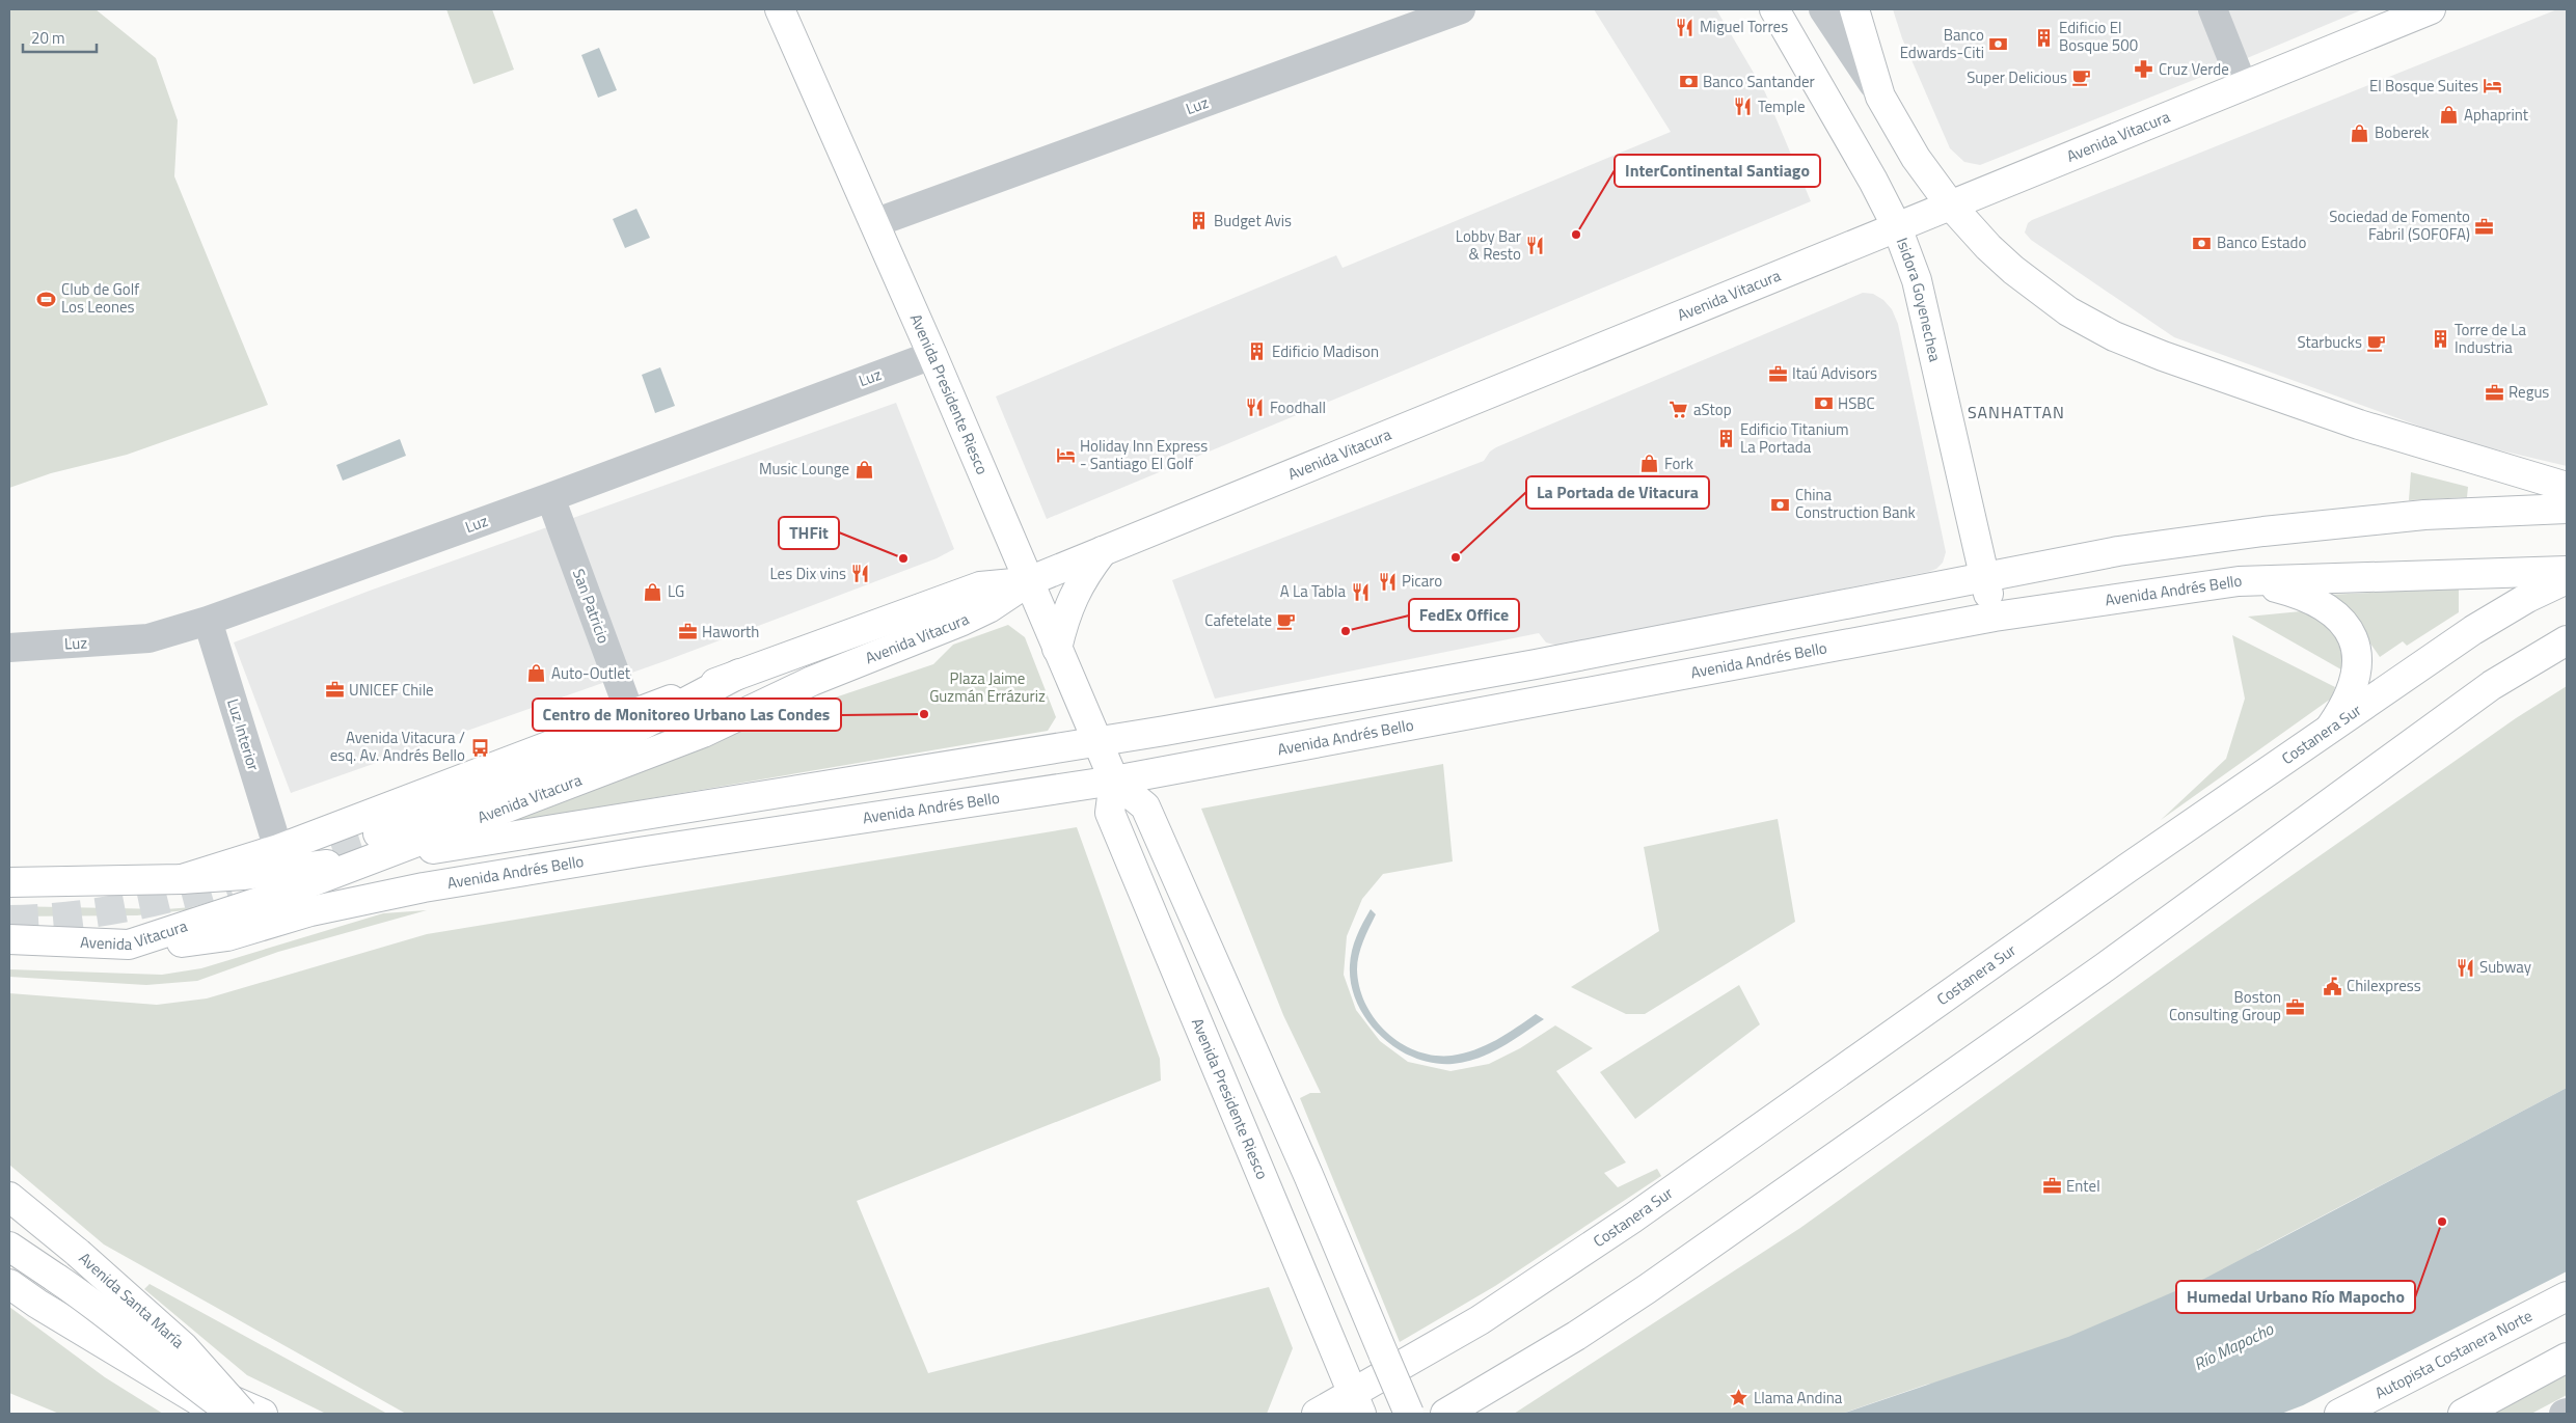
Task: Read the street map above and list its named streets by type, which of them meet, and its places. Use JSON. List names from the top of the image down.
{
  "streets": {
    "main road": [
      "Avenida Vitacura",
      "Isidora Goyenechea",
      "Avenida Presidente Riesco",
      "Avenida Andrés Bello",
      "Costanera Sur",
      "Avenida Santa María",
      "Autopista Costanera Norte"
    ],
    "street": ["Luz", "San Patricio", "Luz Interior"]
  },
  "crossings": [
    ["Luz", "Avenida Presidente Riesco"],
    ["Luz", "San Patricio"],
    ["Luz", "Luz Interior"],
    ["Avenida Vitacura", "Isidora Goyenechea"],
    ["Avenida Vitacura", "Avenida Presidente Riesco"],
    ["Avenida Vitacura", "Avenida Andrés Bello"],
    ["Avenida Vitacura", "San Patricio"],
    ["Avenida Vitacura", "Luz Interior"],
    ["Isidora Goyenechea", "Avenida Andrés Bello"],
    ["Avenida Presidente Riesco", "Avenida Andrés Bello"],
    ["Avenida Presidente Riesco", "Costanera Sur"]
  ],
  "districts": ["SANHATTAN"],
  "water": ["Río Mapocho"],
  "parks": ["Plaza Jaime Guzmán Errázuriz"],
  "places": {
    "restaurant": [
      "Miguel Torres",
      "Temple",
      "Lobby Bar & Resto",
      "Foodhall",
      "Les Dix vins",
      "Picaro",
      "A La Tabla",
      "Subway"
    ],
    "building": [
      "Edificio El Bosque 500",
      "Budget Avis",
      "Torre de La Industria",
      "Edificio Madison",
      "Edificio Titanium La Portada"
    ],
    "bank": [
      "Banco Edwards-Citi",
      "Banco Santander",
      "Banco Estado",
      "HSBC",
      "China Construction Bank"
    ],
    "pharmacy": ["Cruz Verde"],
    "cafe": ["Super Delicious", "Starbucks", "Cafetelate"],
    "hotel": ["El Bosque Suites", "Holiday Inn Express - Santiago El Golf"],
    "shop": [
      "Aphaprint",
      "Boberek",
      "Fork",
      "Music Lounge",
      "LG",
      "Auto-Outlet"
    ],
    "office": [
      "Sociedad de Fomento Fabril (SOFOFA)",
      "Itaú Advisors",
      "Regus",
      "Haworth",
      "UNICEF Chile",
      "Boston Consulting Group",
      "Entel"
    ],
    "other": [
      "InterContinental Santiago",
      "La Portada de Vitacura",
      "THFit",
      "FedEx Office",
      "Centro de Monitoreo Urbano Las Condes",
      "Humedal Urbano Río Mapocho"
    ],
    "sports": ["Club de Golf Los Leones"],
    "supermarket": ["aStop"],
    "bus stop": ["Avenida Vitacura / esq. Av. Andrés Bello"],
    "public building": ["Chilexpress"],
    "place": ["Llama Andina"]
  },
  "scale_bar": "20 m"
}
